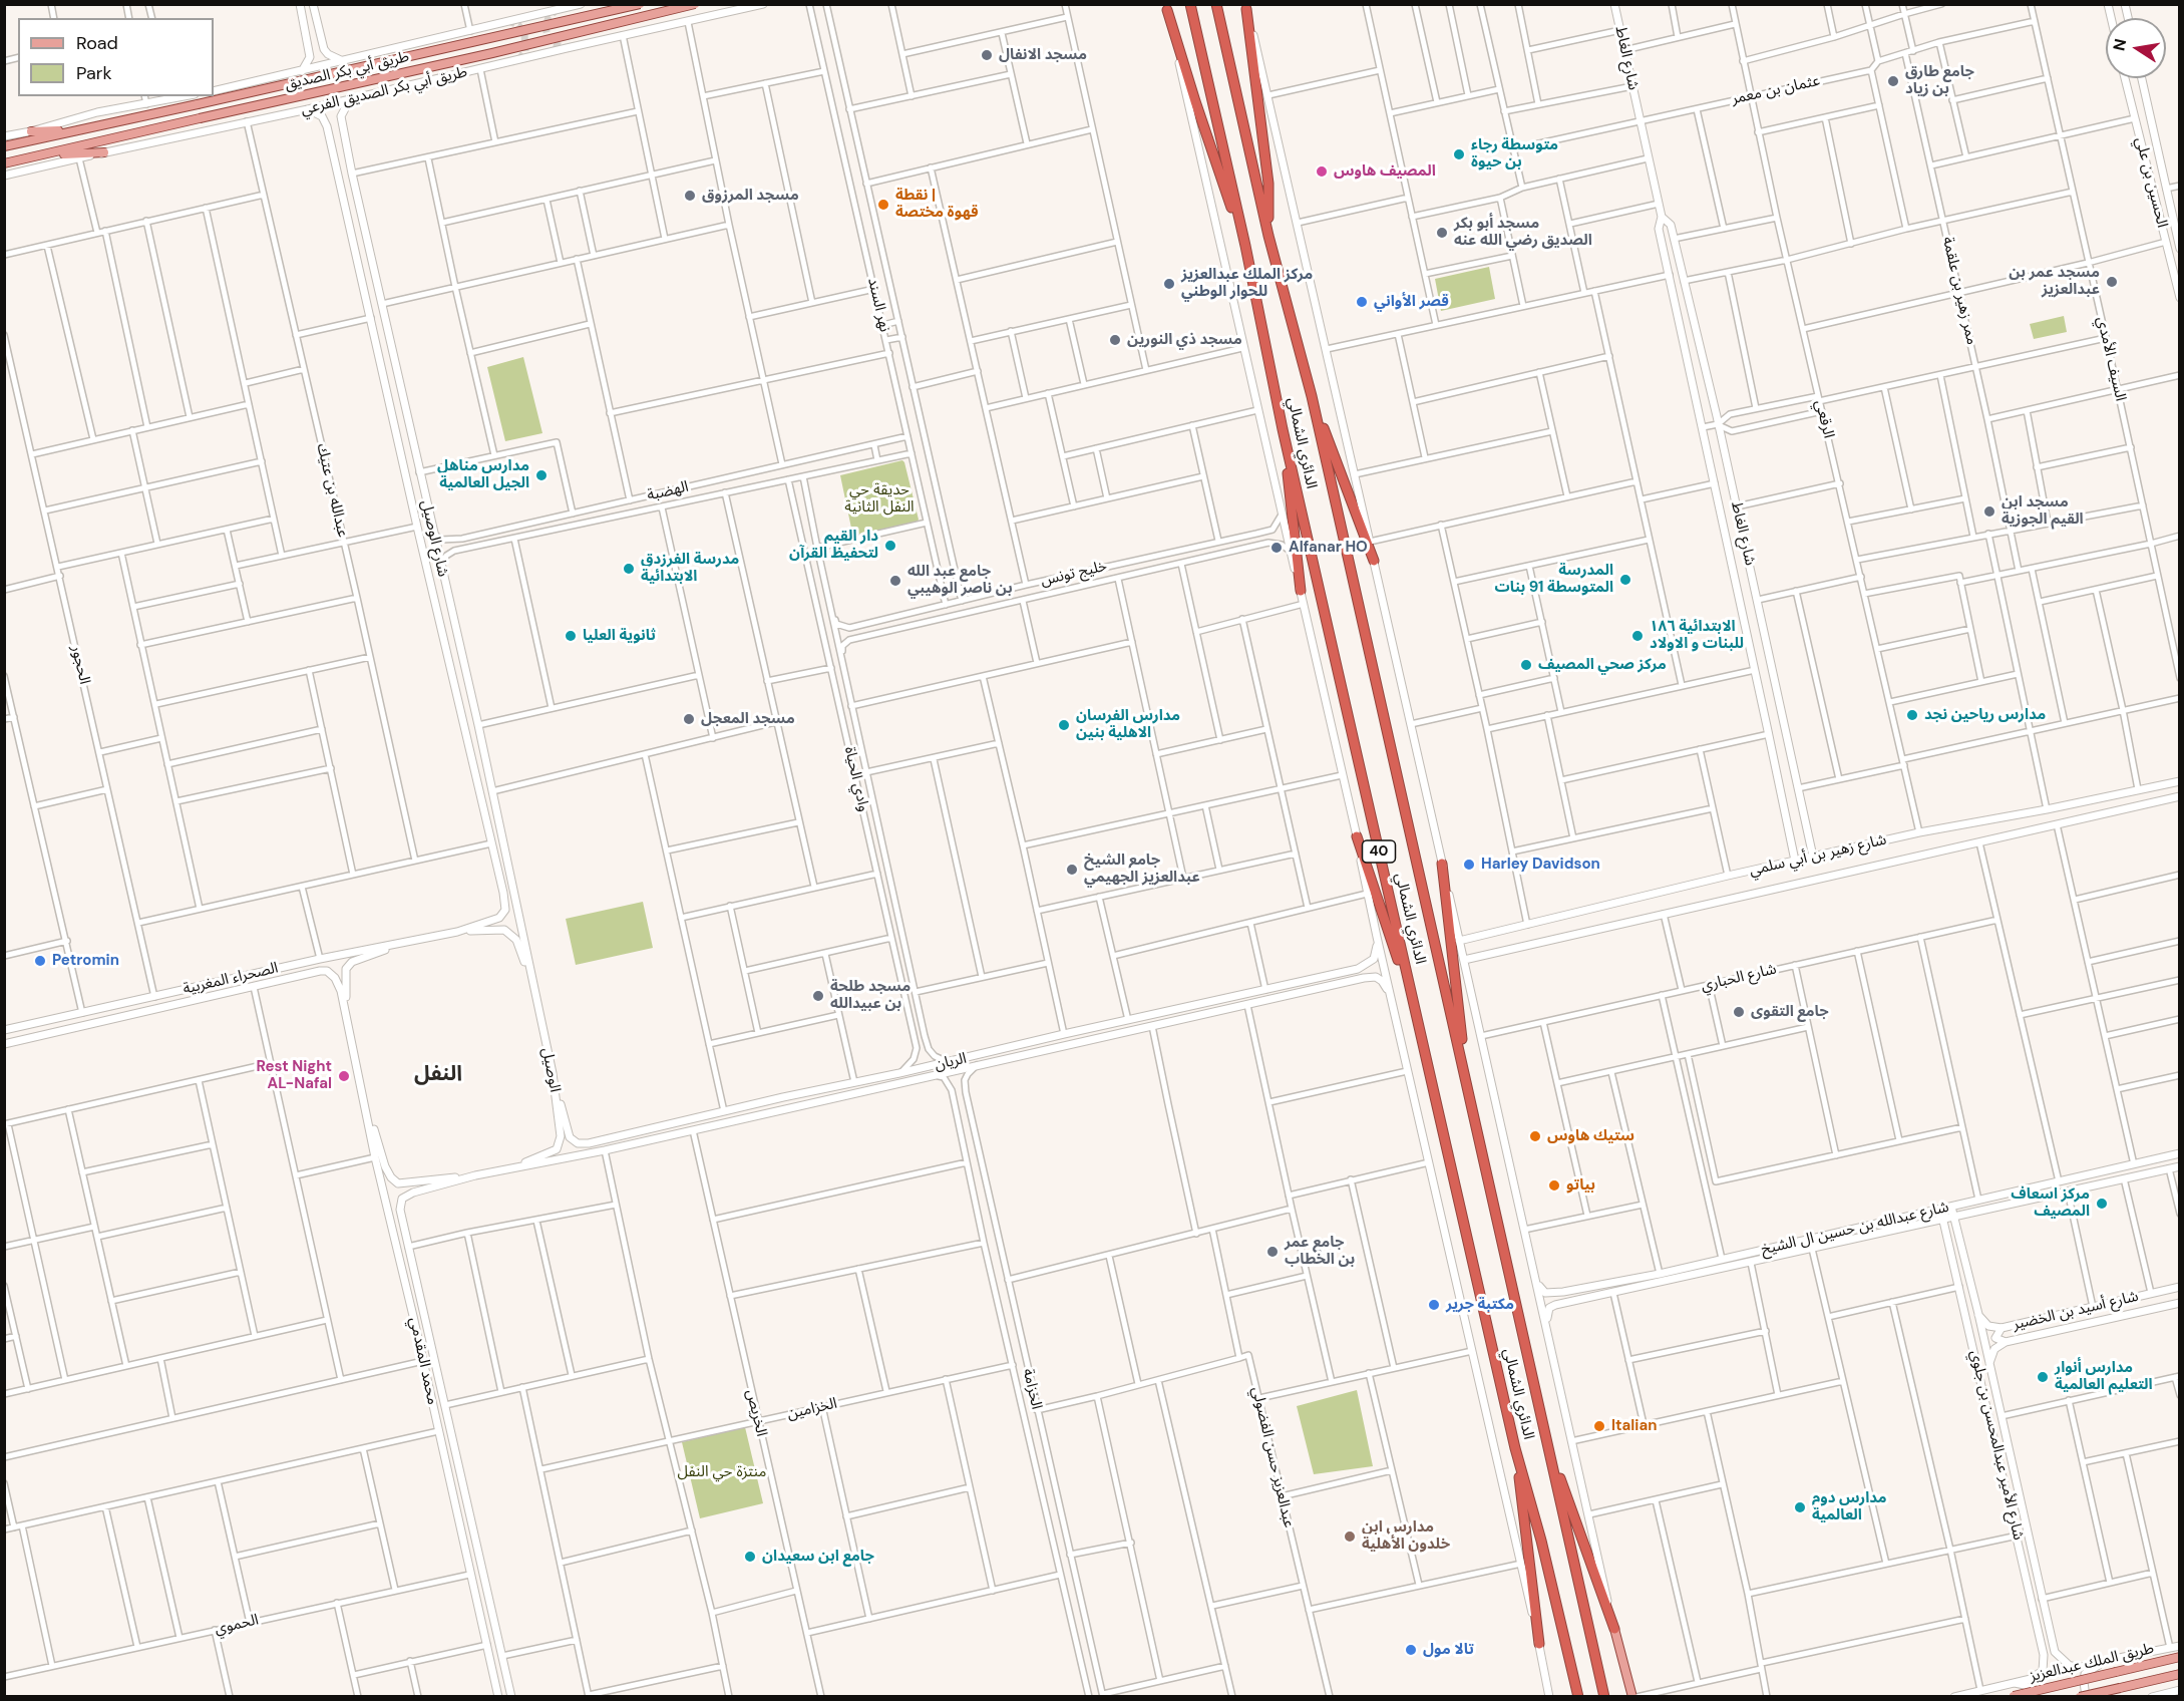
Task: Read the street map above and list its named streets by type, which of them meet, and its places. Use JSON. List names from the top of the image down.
{
  "streets": {
    "highway": ["الدائري الشمالي", "40"],
    "main road": ["طريق أبي بكر الصديق", "طريق الملك عبدالعزيز"],
    "street": [
      "شارع الغاط",
      "عثمان بن معمر",
      "طريق أبي بكر الصديق الفرعي",
      "الحسين بن علي",
      "ممر زهير بن علقمة",
      "نهر السند",
      "السيف الأمدي",
      "الرقعي",
      "عبدالله بن عتيك",
      "الهضبة",
      "شارع الوصيل",
      "خليج تونس",
      "الحجور",
      "وادي الحياة",
      "شارع زهير بن أبي سلمي",
      "شارع الحباري",
      "الصحراء المغربية",
      "الريان",
      "الوصيل",
      "شارع عبدالله بن حسين ال الشيخ",
      "شارع أسيد بن الخضير",
      "محمد المقدمي",
      "الخزامة",
      "الخزامين",
      "الخريص",
      "شارع الأمير عبدالمحسن بن جلوي",
      "عبدالعزيز حسن الفضولي",
      "الحموي"
    ]
  },
  "crossings": [
    ["شارع الغاط", "عثمان بن معمر"],
    ["شارع الغاط", "شارع زهير بن أبي سلمي"],
    ["عثمان بن معمر", "الرقعي"],
    ["طريق أبي بكر الصديق الفرعي", "عبدالله بن عتيك"],
    ["نهر السند", "الهضبة"],
    ["نهر السند", "خليج تونس"],
    ["الرقعي", "شارع زهير بن أبي سلمي"],
    ["الهضبة", "شارع الوصيل"],
    ["الهضبة", "وادي الحياة"],
    ["شارع الوصيل", "الصحراء المغربية"],
    ["شارع الوصيل", "الوصيل"],
    ["خليج تونس", "وادي الحياة"],
    ["الحجور", "الصحراء المغربية"],
    ["وادي الحياة", "الريان"],
    ["الصحراء المغربية", "محمد المقدمي"],
    ["الريان", "الوصيل"],
    ["الريان", "محمد المقدمي"],
    ["الريان", "الخزامة"],
    ["الريان", "الخريص"],
    ["شارع عبدالله بن حسين ال الشيخ", "شارع الأمير عبدالمحسن بن جلوي"],
    ["شارع أسيد بن الخضير", "شارع الأمير عبدالمحسن بن جلوي"],
    ["محمد المقدمي", "الحموي"],
    ["الخزامة", "الخزامين"],
    ["الخزامين", "الخريص"]
  ],
  "districts": ["النفل"],
  "parks": ["حديقة حي النفل الثانية", "منتزة حي النفل"],
  "places": [
    "مسجد الانفال",
    "جامع طارق بن زياد",
    "متوسطة رجاء بن حيوة",
    "المصيف هاوس",
    "مسجد المرزوق",
    "نقطة | قهوة مختصة",
    "مسجد أبو بكر الصديق رضي الله عنه",
    "مسجد عمر بن عبدالعزيز",
    "مركز الملك عبدالعزيز للحوار الوطني",
    "قصر الأواني",
    "مسجد ذي النورين",
    "مدارس مناهل الجيل العالمية",
    "مسجد ابن القيم الجوزية",
    "دار القيم لتحفيظ القرآن",
    "Alfanar HO",
    "مدرسة الفرزدق الابتدائية",
    "المدرسة المتوسطة 91 بنات",
    "جامع عبد الله بن ناصر الوهيبي",
    "ثانوية العليا",
    "الابتدائية ١٨٦ للبنات و الاولاد",
    "مركز صحي المصيف",
    "مدارس رياحين نجد",
    "مسجد المعجل",
    "مدارس الفرسان الاهلية بنين",
    "Harley Davidson",
    "جامع الشيخ عبدالعزيز الجهيمي",
    "Petromin",
    "مسجد طلحة بن عبيدالله",
    "جامع التقوى",
    "Rest Night AL-Nafal",
    "ستيك هاوس",
    "بياتو",
    "مركز اسعاف المصيف",
    "جامع عمر بن الخطاب",
    "مكتبة جرير",
    "مدارس أنوار التعليم العالمية",
    "Italian",
    "مدارس دوم العالمية",
    "مدارس ابن خلدون الأهلية",
    "جامع ابن سعيدان",
    "تالا مول"
  ],
  "legend": ["Road", "Park"],
  "north": "left"
}
